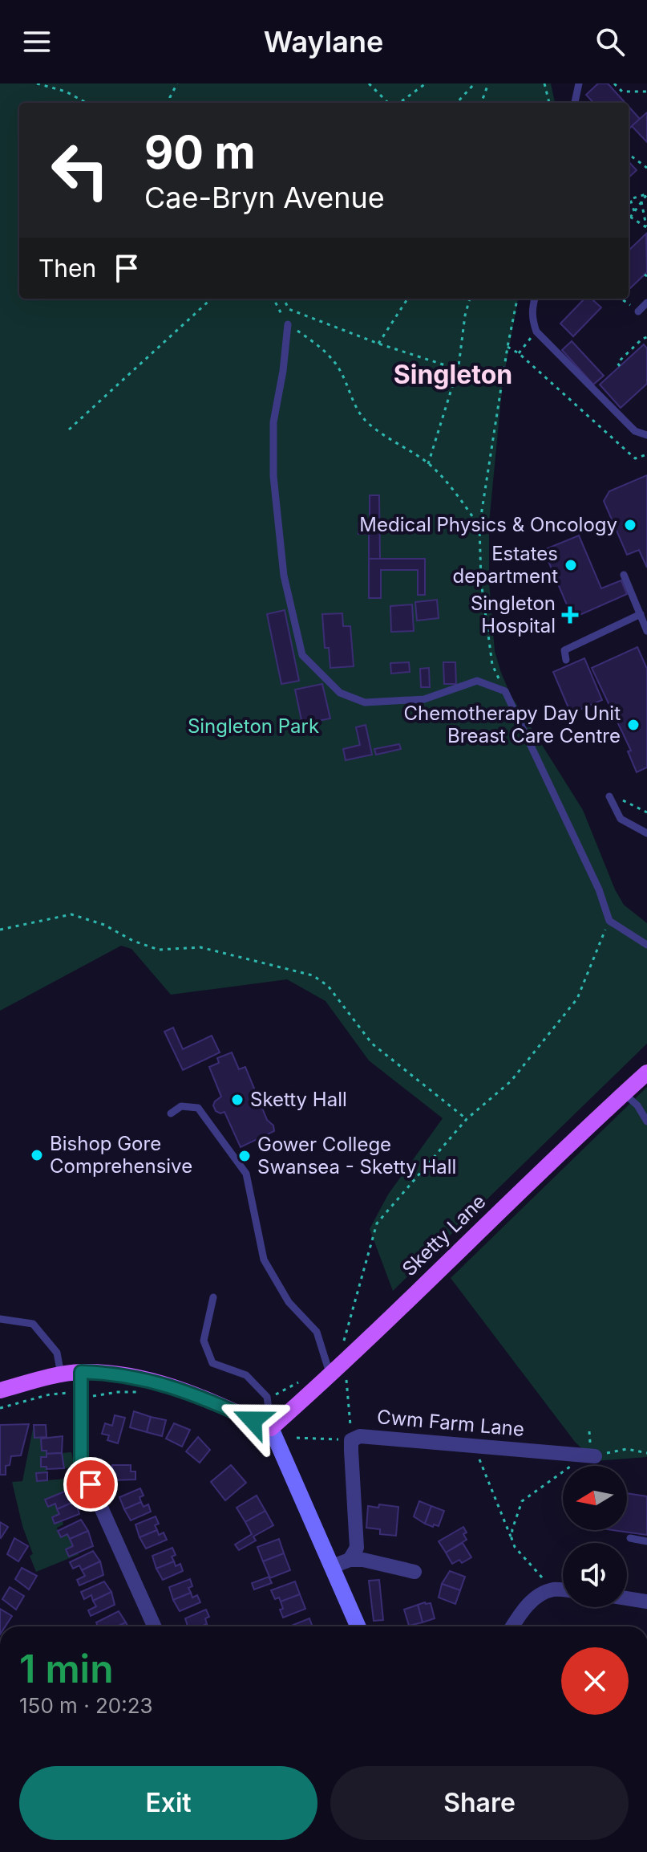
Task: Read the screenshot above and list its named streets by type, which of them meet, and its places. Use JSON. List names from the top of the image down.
{
  "streets": {
    "main road": ["Sketty Lane"],
    "street": ["Cwm Farm Lane"]
  },
  "districts": ["Singleton"],
  "parks": ["Singleton Park"],
  "places": {
    "other": [
      "Medical Physics & Oncology",
      "Estates department",
      "Chemotherapy Day Unit Breast Care Centre",
      "Sketty Hall",
      "Bishop Gore Comprehensive",
      "Gower College Swansea - Sketty Hall"
    ],
    "health": ["Singleton Hospital"]
  },
  "north": "left",
  "page": {
    "header": "Waylane",
    "turn": ["90 m", "Cae-Bryn Avenue"],
    "then": "Then",
    "heading": ["1 min", "150 m · 20:23"],
    "buttons": ["Exit", "Share"]
  }
}
